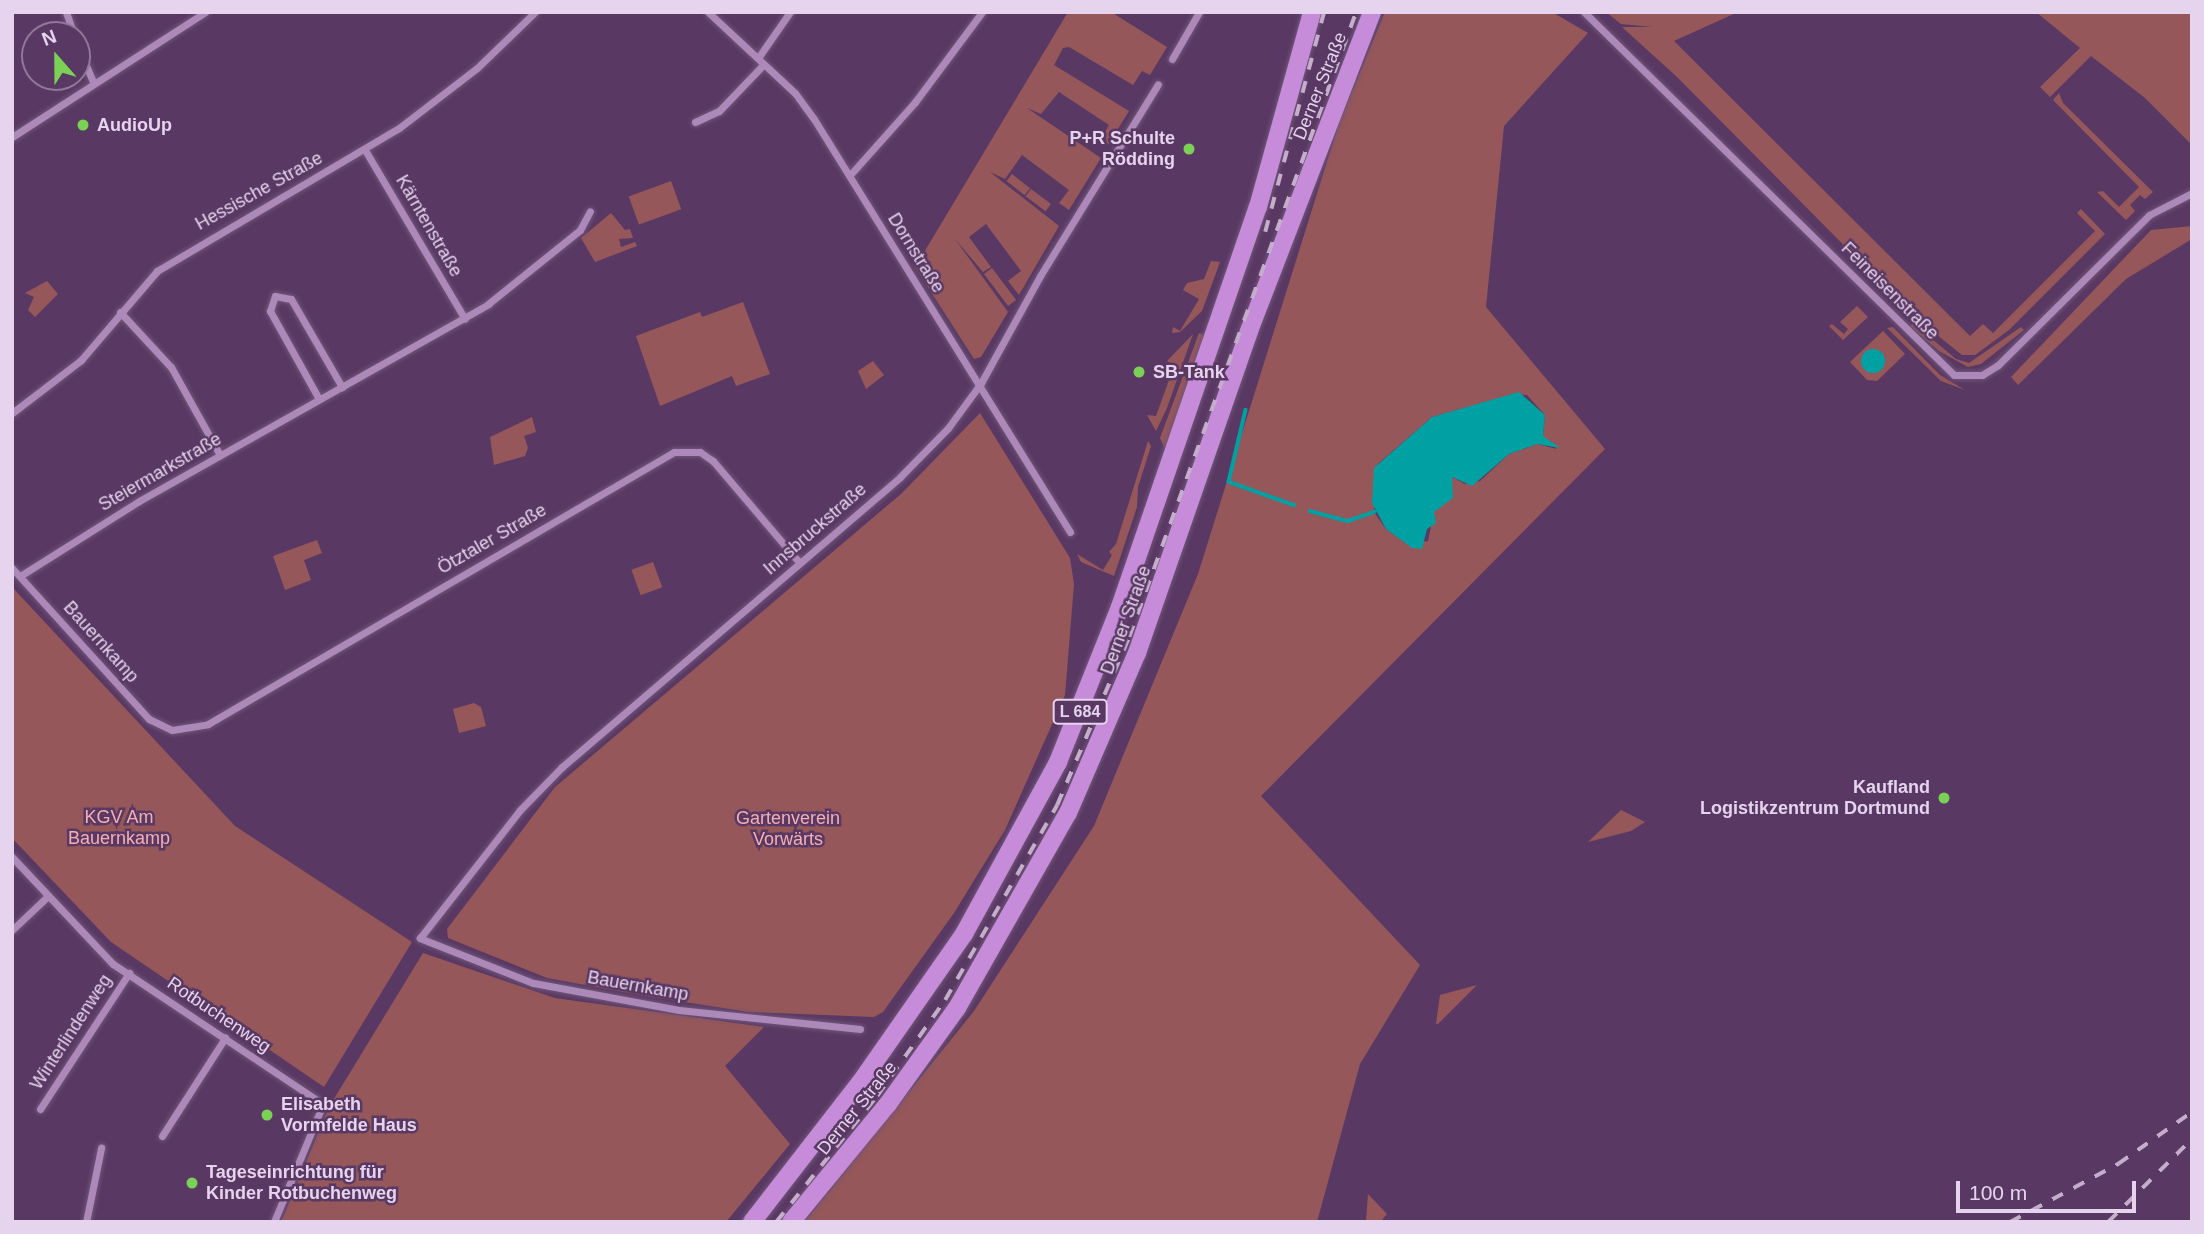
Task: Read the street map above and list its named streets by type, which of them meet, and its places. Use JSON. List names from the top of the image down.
{
  "streets": {
    "main road": ["Derner Straße", "L 684"],
    "street": [
      "Hessische Straße",
      "Kärntenstraße",
      "Dornstraße",
      "Feineisenstraße",
      "Steiermarkstraße",
      "Innsbruckstraße",
      "Ötztaler Straße",
      "Bauernkamp",
      "Rotbuchenweg",
      "Winterlindenweg"
    ]
  },
  "crossings": [
    ["Hessische Straße", "Kärntenstraße"],
    ["Kärntenstraße", "Steiermarkstraße"],
    ["Dornstraße", "Innsbruckstraße"],
    ["Steiermarkstraße", "Bauernkamp"],
    ["Innsbruckstraße", "Ötztaler Straße"],
    ["Innsbruckstraße", "Bauernkamp"],
    ["Ötztaler Straße", "Bauernkamp"],
    ["Rotbuchenweg", "Winterlindenweg"]
  ],
  "parks": ["KGV Am Bauernkamp", "Gartenverein Vorwärts"],
  "places": [
    "AudioUp",
    "P+R Schulte Rödding",
    "SB-Tank",
    "Kaufland Logistikzentrum Dortmund",
    "Elisabeth Vormfelde Haus",
    "Tageseinrichtung für Kinder Rotbuchenweg"
  ],
  "scale_bar": "100 m",
  "north": "top"
}
